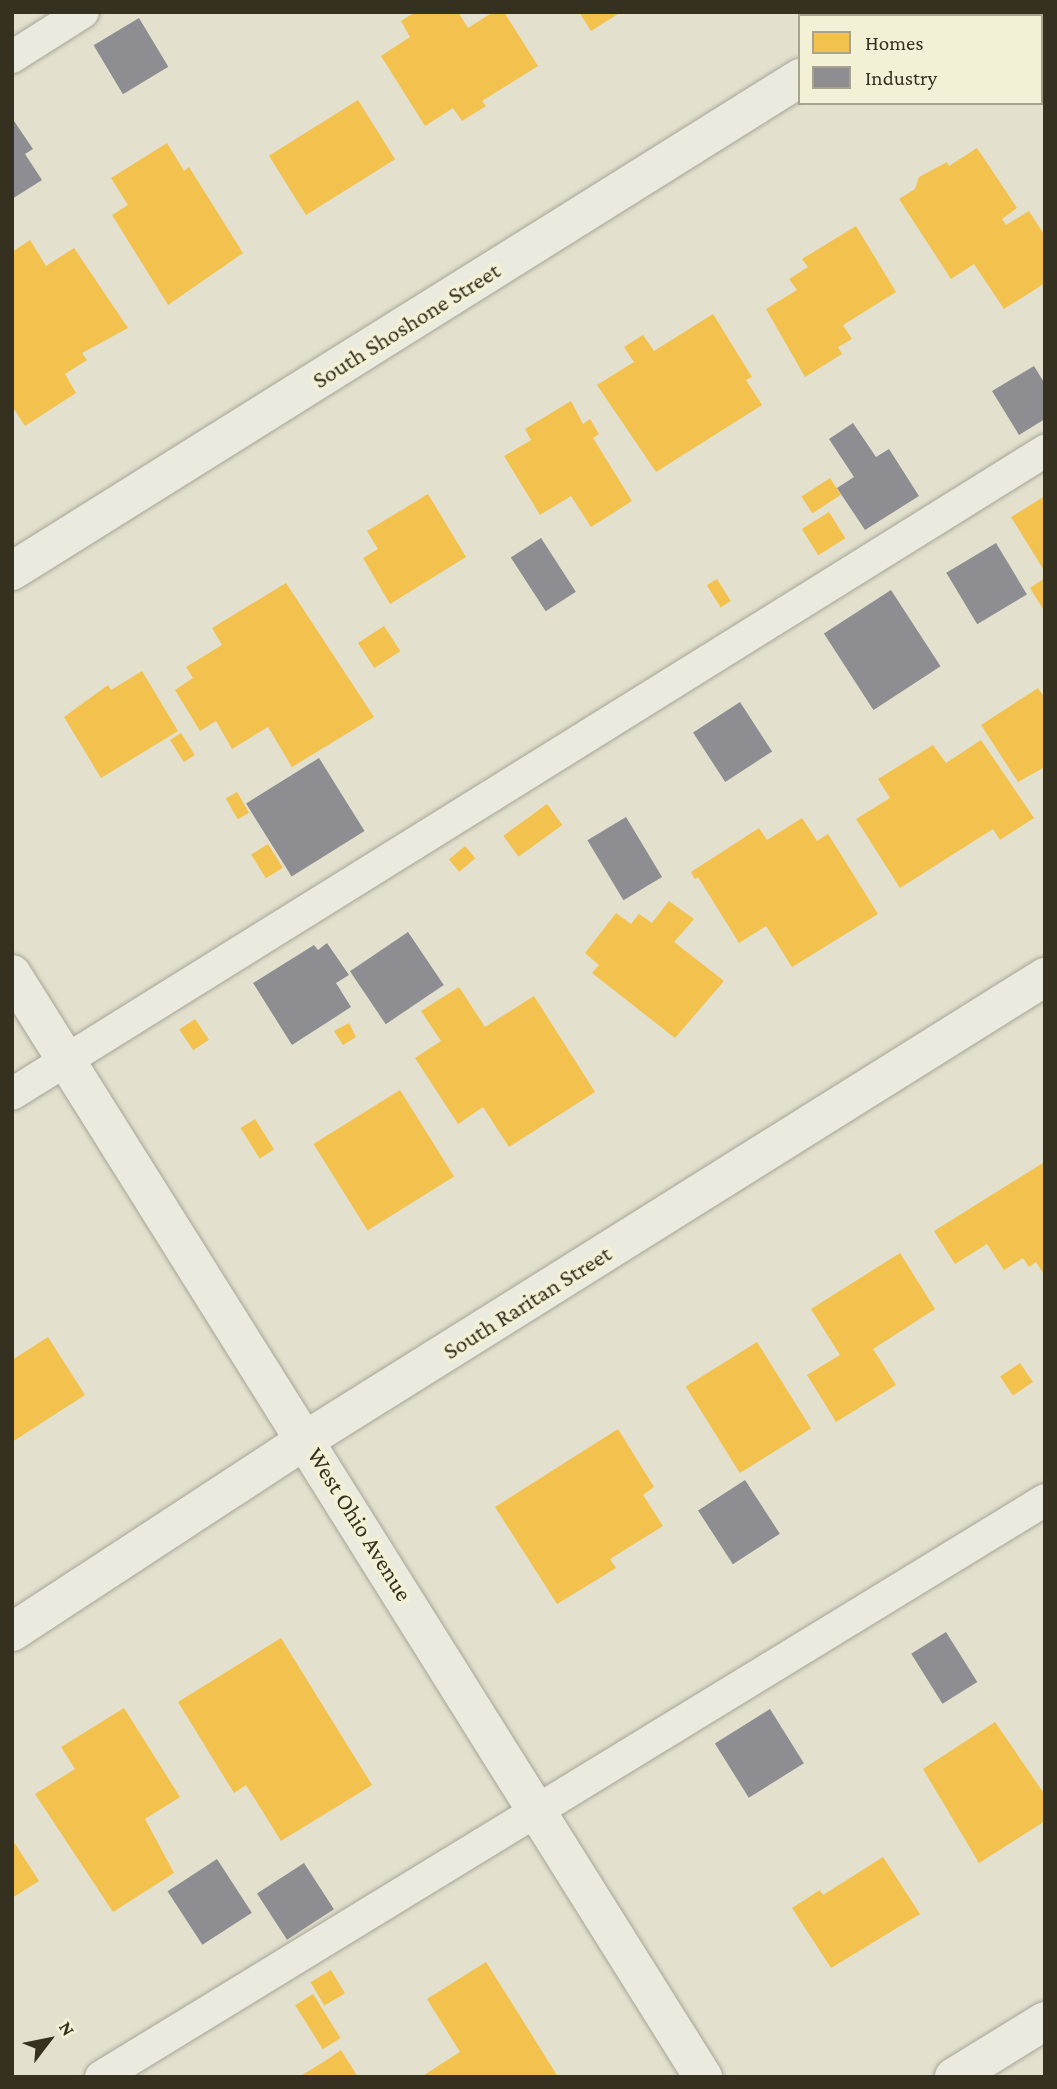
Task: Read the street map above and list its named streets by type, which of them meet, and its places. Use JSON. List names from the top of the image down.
{
  "streets": {
    "street": ["South Shoshone Street", "South Raritan Street", "West Ohio Avenue"]
  },
  "crossings": [
    ["South Raritan Street", "West Ohio Avenue"]
  ],
  "legend": ["Homes", "Industry"],
  "north": "top right"
}
